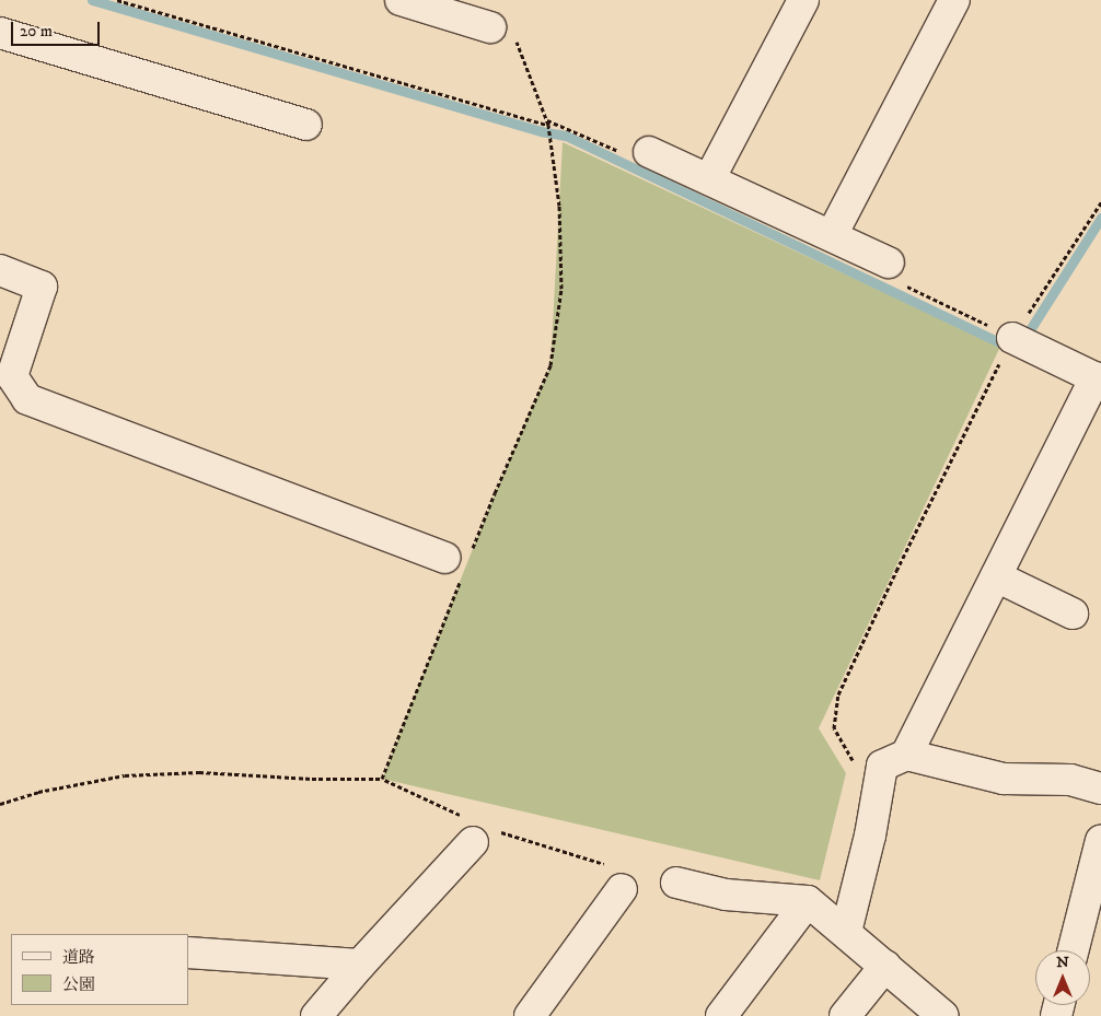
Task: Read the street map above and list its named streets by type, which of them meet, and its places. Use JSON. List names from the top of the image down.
{
  "legend": ["道路", "公園"],
  "scale_bar": "20 m",
  "north": "top"
}
